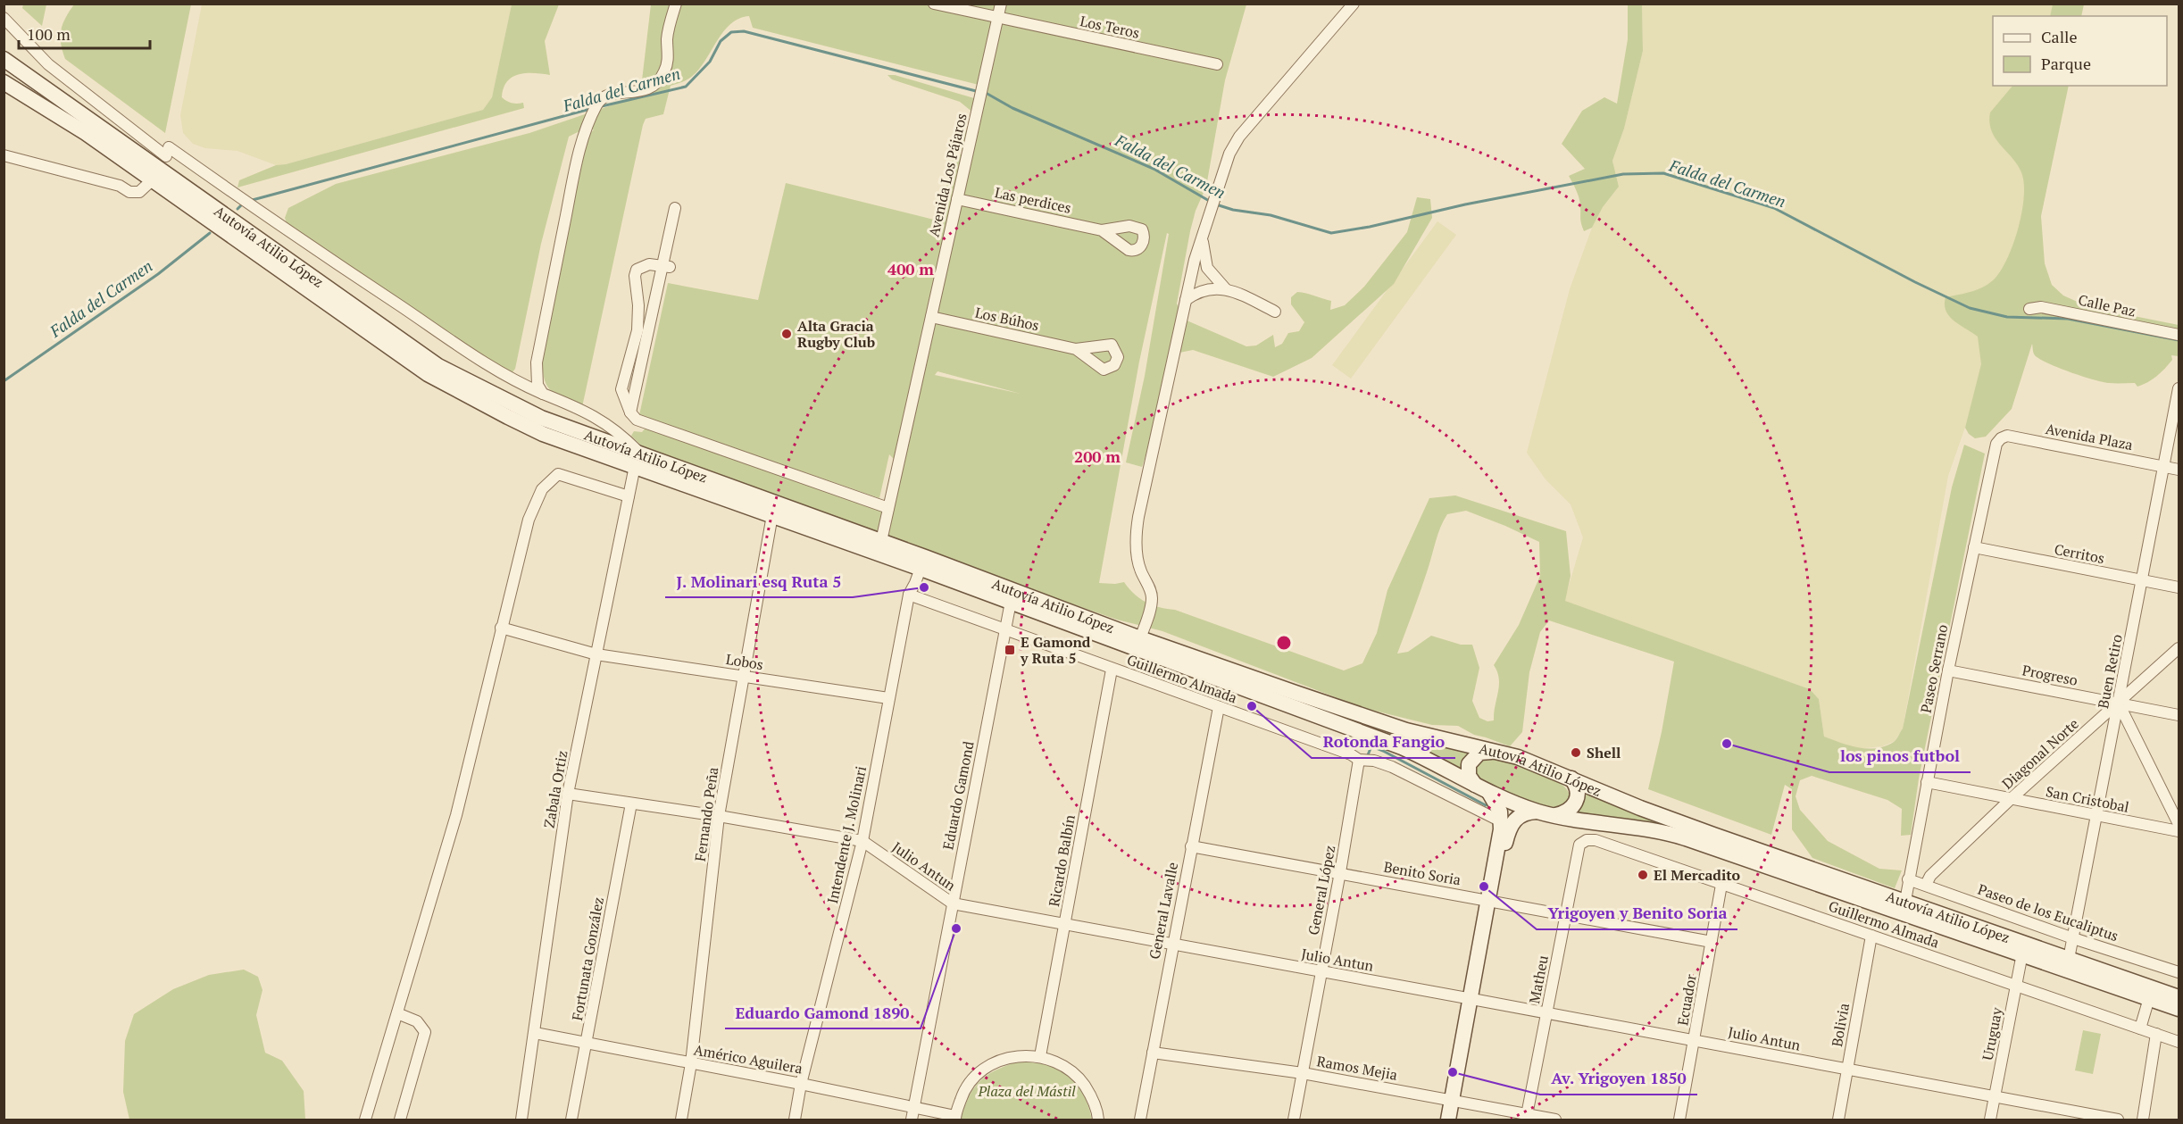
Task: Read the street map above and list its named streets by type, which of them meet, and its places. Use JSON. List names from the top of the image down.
{
  "streets": {
    "main road": ["Autovía Atilio López"],
    "street": [
      "Los Teros",
      "Avenida Los Pájaros",
      "Las perdices",
      "Calle Paz",
      "Los Búhos",
      "Avenida Plaza",
      "Cerritos",
      "Lobos",
      "Paseo Serrano",
      "Buen Retiro",
      "Progreso",
      "Guillermo Almada",
      "Diagonal Norte",
      "Zabala Ortiz",
      "Eduardo Gamond",
      "San Cristobal",
      "Fernando Peña",
      "Intendente J. Molinari",
      "Ricardo Balbín",
      "Julio Antun",
      "Benito Soria",
      "General López",
      "General Lavalle",
      "Paseo de los Eucaliptus",
      "Fortunata González",
      "Matheu",
      "Ecuador",
      "Bolivia",
      "Uruguay",
      "Américo Aguilera",
      "Ramos Mejia"
    ]
  },
  "crossings": [
    ["Los Teros", "Avenida Los Pájaros"],
    ["Avenida Los Pájaros", "Las perdices"],
    ["Avenida Los Pájaros", "Autovía Atilio López"],
    ["Avenida Los Pájaros", "Los Búhos"],
    ["Autovía Atilio López", "Paseo Serrano"],
    ["Autovía Atilio López", "Buen Retiro"],
    ["Autovía Atilio López", "Zabala Ortiz"],
    ["Autovía Atilio López", "Eduardo Gamond"],
    ["Autovía Atilio López", "Fernando Peña"],
    ["Autovía Atilio López", "Intendente J. Molinari"],
    ["Autovía Atilio López", "Uruguay"],
    ["Avenida Plaza", "Paseo Serrano"],
    ["Avenida Plaza", "Buen Retiro"],
    ["Cerritos", "Paseo Serrano"],
    ["Cerritos", "Buen Retiro"],
    ["Lobos", "Zabala Ortiz"],
    ["Lobos", "Fernando Peña"],
    ["Lobos", "Intendente J. Molinari"],
    ["Paseo Serrano", "Progreso"],
    ["Paseo Serrano", "San Cristobal"],
    ["Paseo Serrano", "Paseo de los Eucaliptus"],
    ["Buen Retiro", "Progreso"],
    ["Buen Retiro", "Diagonal Norte"],
    ["Buen Retiro", "San Cristobal"],
    ["Buen Retiro", "Paseo de los Eucaliptus"],
    ["Progreso", "Diagonal Norte"],
    ["Guillermo Almada", "Eduardo Gamond"],
    ["Guillermo Almada", "Intendente J. Molinari"],
    ["Guillermo Almada", "Ricardo Balbín"],
    ["Guillermo Almada", "General López"],
    ["Guillermo Almada", "General Lavalle"],
    ["Guillermo Almada", "Matheu"],
    ["Guillermo Almada", "Ecuador"],
    ["Guillermo Almada", "Bolivia"],
    ["Guillermo Almada", "Uruguay"],
    ["Diagonal Norte", "San Cristobal"],
    ["Diagonal Norte", "Paseo de los Eucaliptus"],
    ["Zabala Ortiz", "Julio Antun"],
    ["Zabala Ortiz", "Américo Aguilera"],
    ["Eduardo Gamond", "Julio Antun"],
    ["Eduardo Gamond", "Américo Aguilera"],
    ["Fernando Peña", "Julio Antun"],
    ["Fernando Peña", "Américo Aguilera"],
    ["Intendente J. Molinari", "Julio Antun"],
    ["Intendente J. Molinari", "Américo Aguilera"],
    ["Ricardo Balbín", "Julio Antun"],
    ["Julio Antun", "General López"],
    ["Julio Antun", "General Lavalle"],
    ["Julio Antun", "Fortunata González"],
    ["Julio Antun", "Matheu"],
    ["Julio Antun", "Ecuador"],
    ["Julio Antun", "Bolivia"],
    ["Julio Antun", "Uruguay"],
    ["Benito Soria", "General López"],
    ["Benito Soria", "General Lavalle"],
    ["Benito Soria", "Matheu"],
    ["Benito Soria", "Ecuador"],
    ["General López", "Ramos Mejia"],
    ["General Lavalle", "Ramos Mejia"],
    ["Fortunata González", "Américo Aguilera"],
    ["Matheu", "Ramos Mejia"]
  ],
  "water": ["Falda del Carmen"],
  "parks": ["Plaza del Mástil"],
  "places": {
    "other": [
      "Alta Gracia Rugby Club",
      "J. Molinari esq Ruta 5",
      "Rotonda Fangio",
      "los pinos futbol",
      "Shell",
      "El Mercadito",
      "Yrigoyen y Benito Soria",
      "Eduardo Gamond 1890",
      "Av. Yrigoyen 1850"
    ],
    "transit": ["E Gamond y Ruta 5"]
  },
  "legend": ["Calle", "Parque"],
  "scale_bar": "100 m",
  "rings": ["400 m", "200 m"]
}
